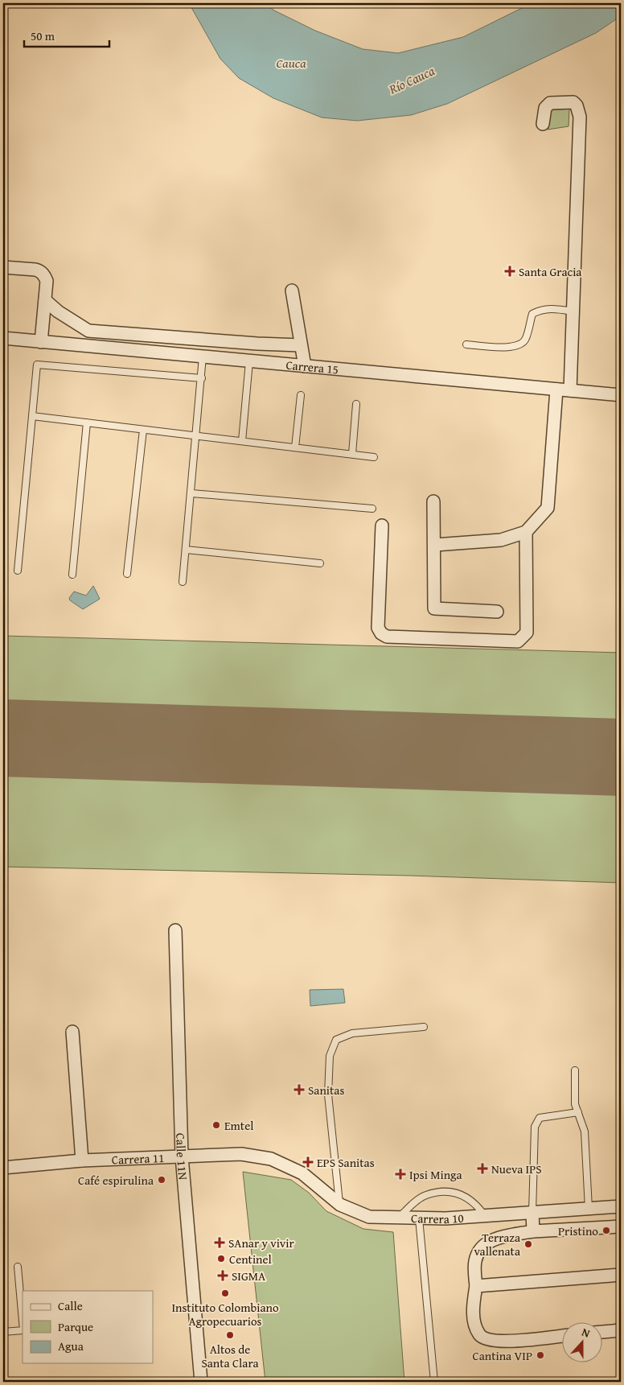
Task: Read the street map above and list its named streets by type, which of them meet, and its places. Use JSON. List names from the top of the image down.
{
  "streets": {
    "street": [
      "Carrera 15",
      "Calle 11N",
      "Carrera 11",
      "Carrera 10"
    ]
  },
  "crossings": [
    ["Calle 11N", "Carrera 11"],
    ["Carrera 11", "Carrera 10"]
  ],
  "water": ["Cauca", "Río Cauca"],
  "places": {
    "health": [
      "Santa Gracia",
      "Sanitas",
      "EPS Sanitas",
      "Nueva IPS",
      "Ipsi Minga",
      "SAnar y vivir",
      "SIGMA"
    ],
    "other": [
      "Emtel",
      "Café espirulina",
      "Pristino",
      "Terraza vallenata",
      "Centinel",
      "Instituto Colombiano Agropecuarios",
      "Altos de Santa Clara",
      "Cantina VIP"
    ]
  },
  "legend": ["Calle", "Parque", "Agua"],
  "scale_bar": "50 m",
  "north": "top"
}
